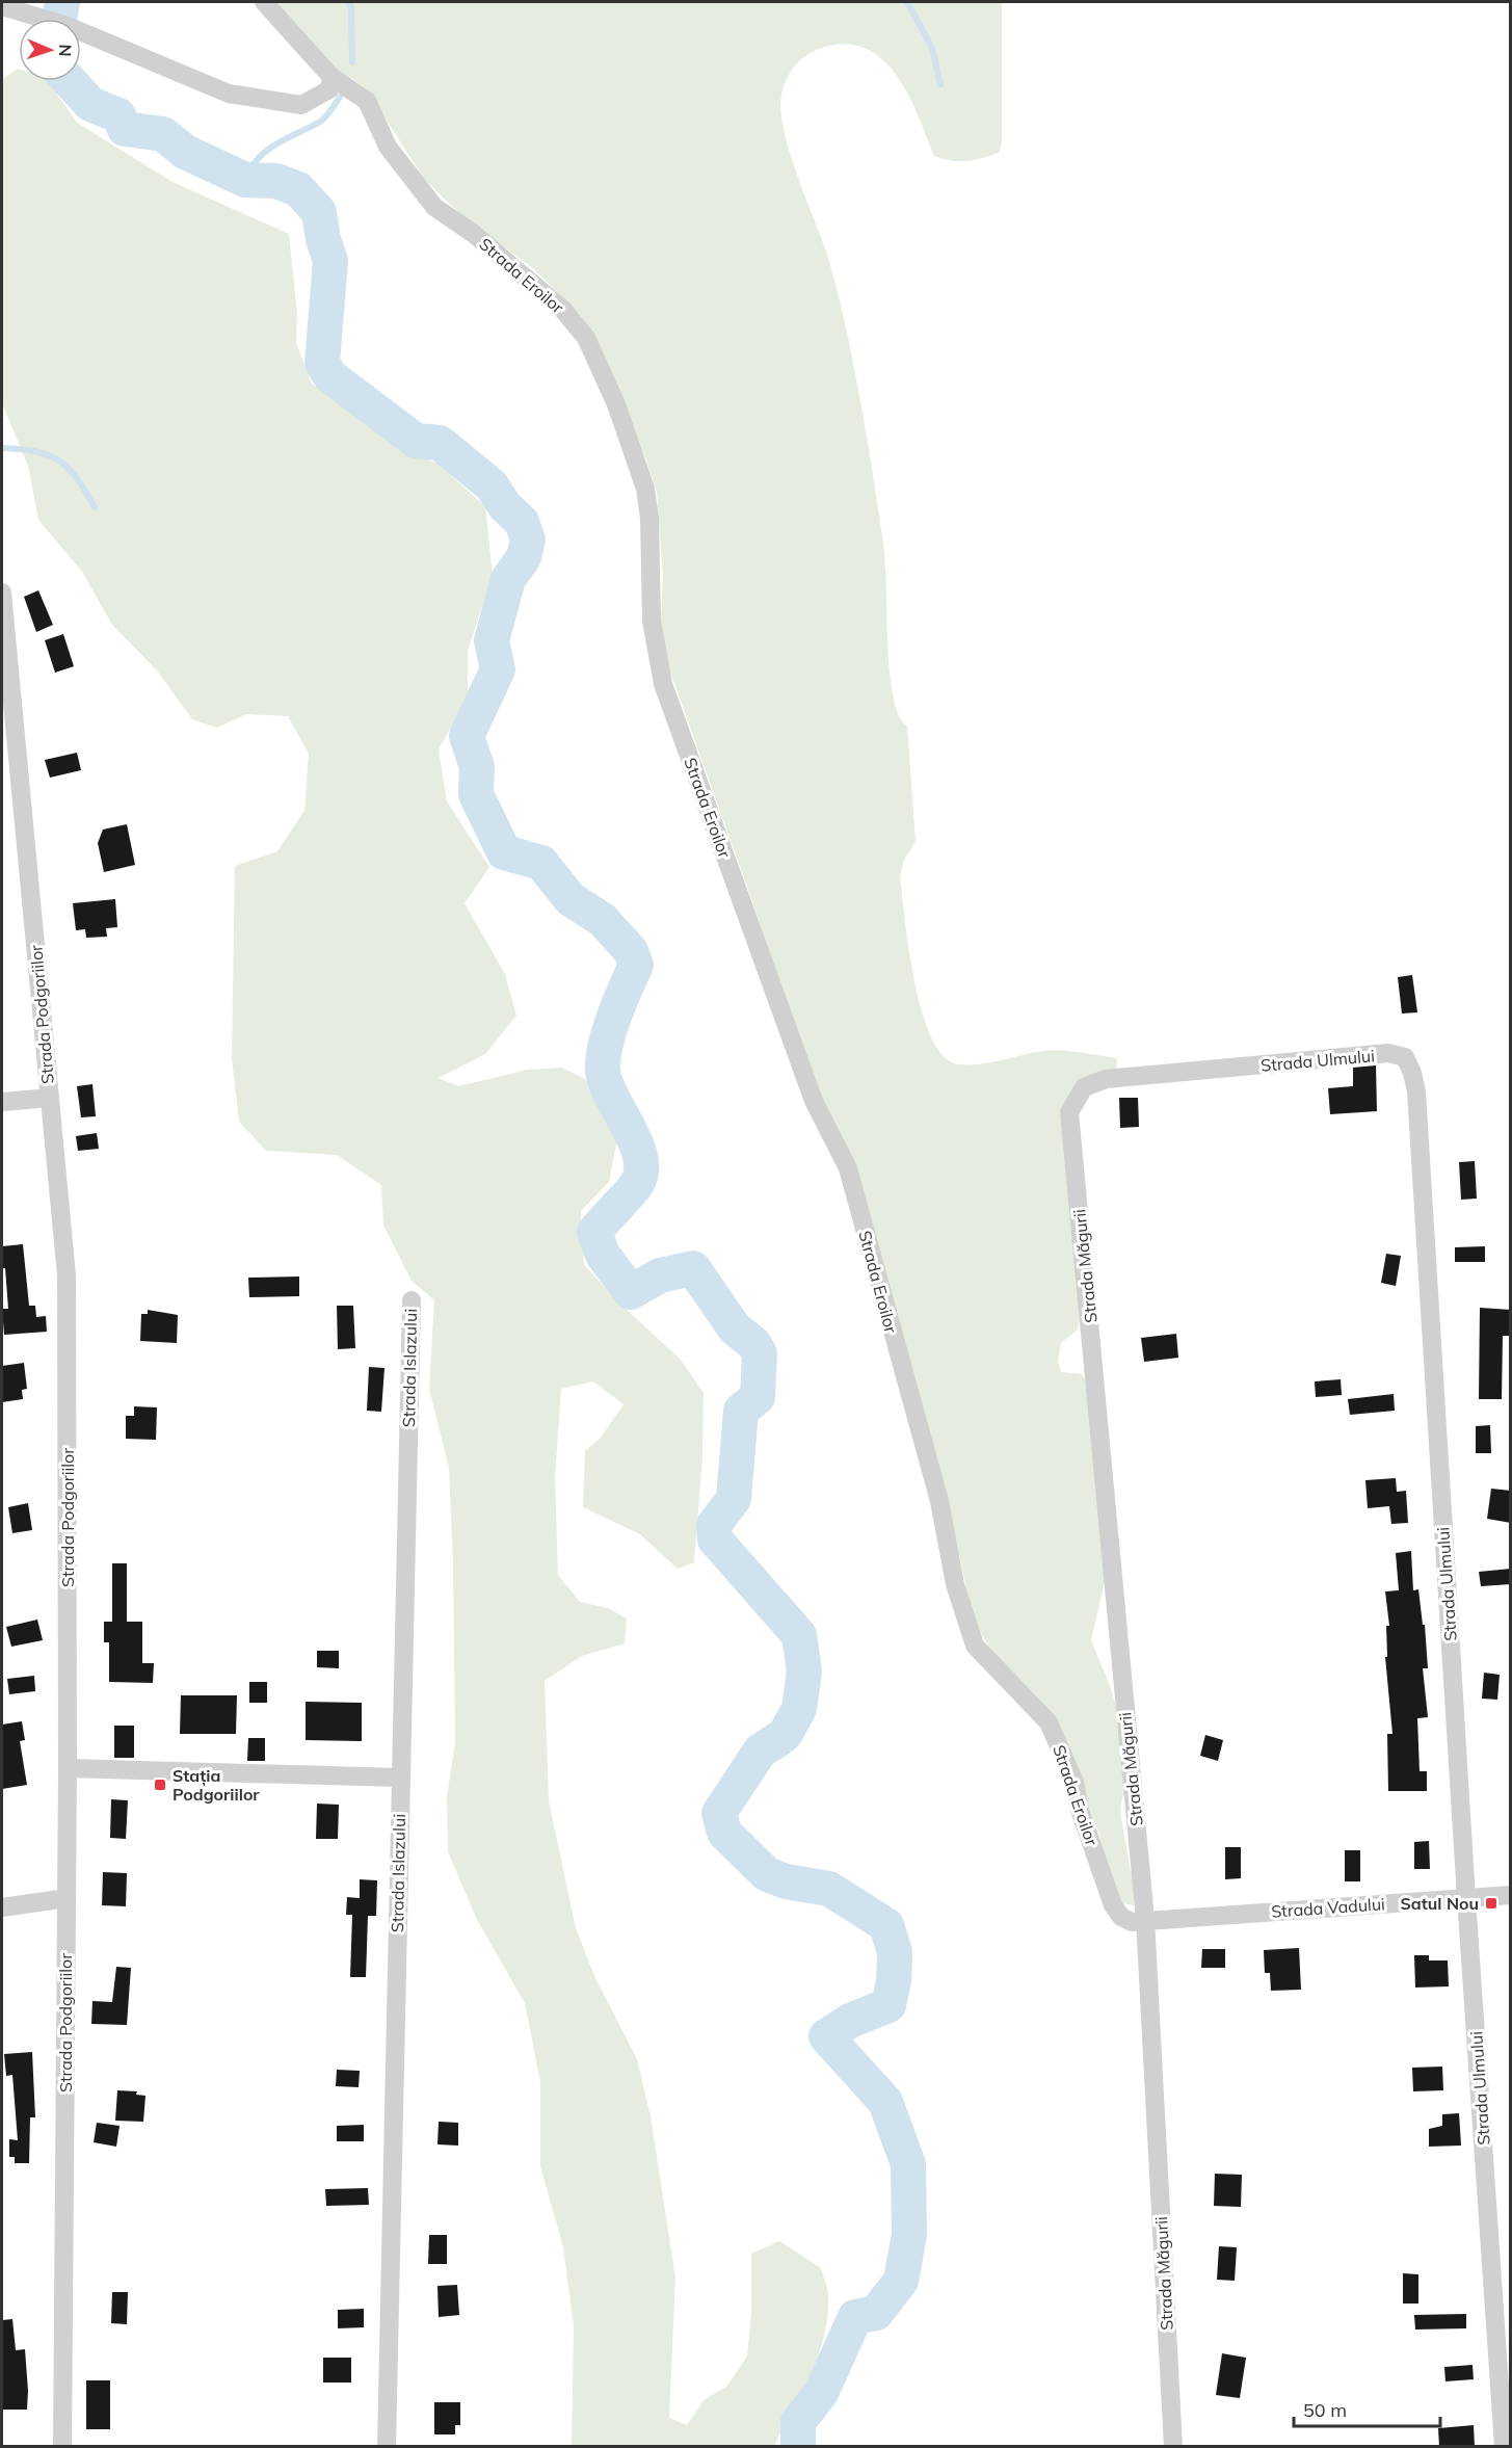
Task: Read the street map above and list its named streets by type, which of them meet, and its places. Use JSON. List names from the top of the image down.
{
  "streets": {
    "street": [
      "Strada Eroilor",
      "Strada Podgoriilor",
      "Strada Ulmului",
      "Strada Măgurii",
      "Strada Islazului",
      "Strada Vadului"
    ]
  },
  "crossings": [
    ["Strada Eroilor", "Strada Măgurii"],
    ["Strada Eroilor", "Strada Vadului"],
    ["Strada Ulmului", "Strada Măgurii"],
    ["Strada Ulmului", "Strada Vadului"],
    ["Strada Măgurii", "Strada Vadului"]
  ],
  "places": {
    "transit": ["Stația Podgoriilor", "Satul Nou"]
  },
  "scale_bar": "50 m",
  "north": "right"
}
